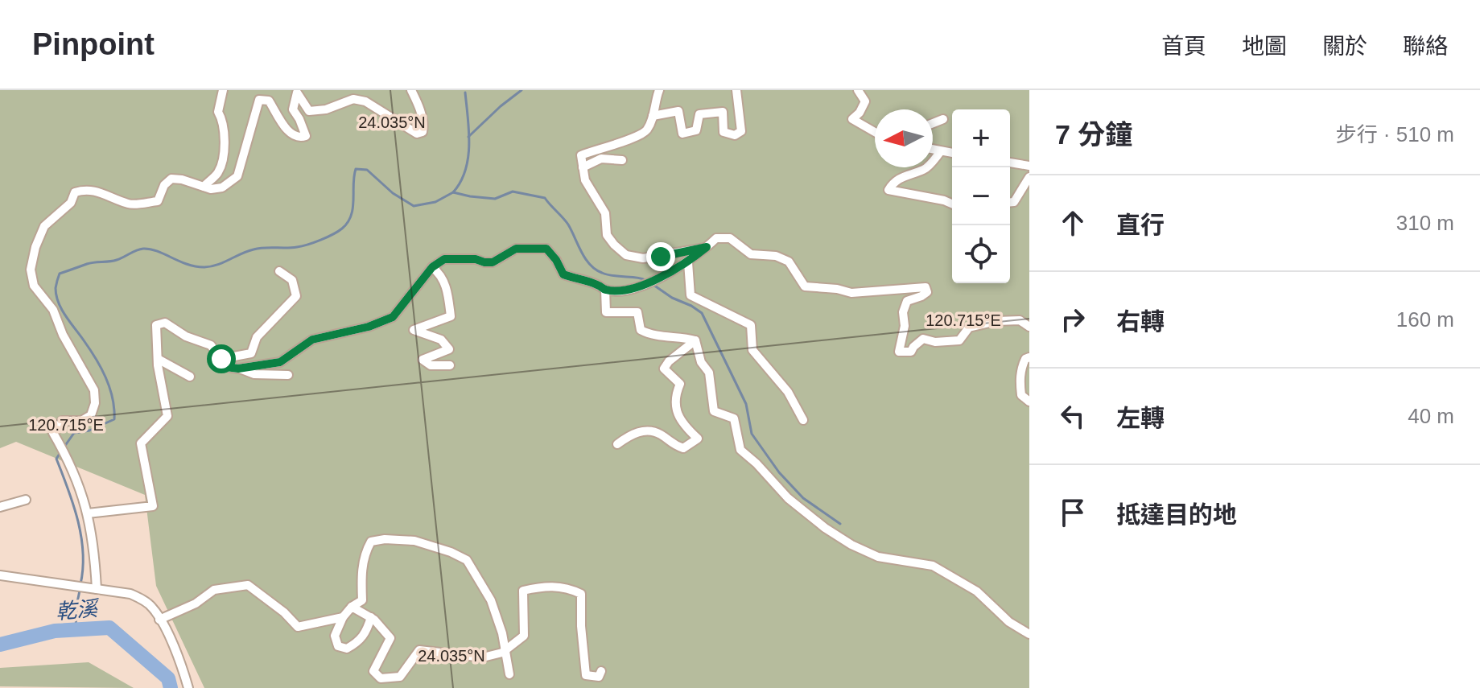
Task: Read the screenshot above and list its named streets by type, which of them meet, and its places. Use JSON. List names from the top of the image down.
{
  "water": ["乾溪"],
  "north": "left",
  "page": {
    "header": "Pinpoint",
    "nav": [
      "首頁",
      "地圖",
      "關於",
      "聯絡"
    ],
    "heading": ["7 分鐘", "步行 · 510 m"],
    "map_buttons": ["+", "−"],
    "list": [
      ["直行", "310 m"],
      ["右轉", "160 m"],
      ["左轉", "40 m"],
      "抵達目的地"
    ]
  },
  "coordinates": ["24.035°N", "120.715°E"]
}
